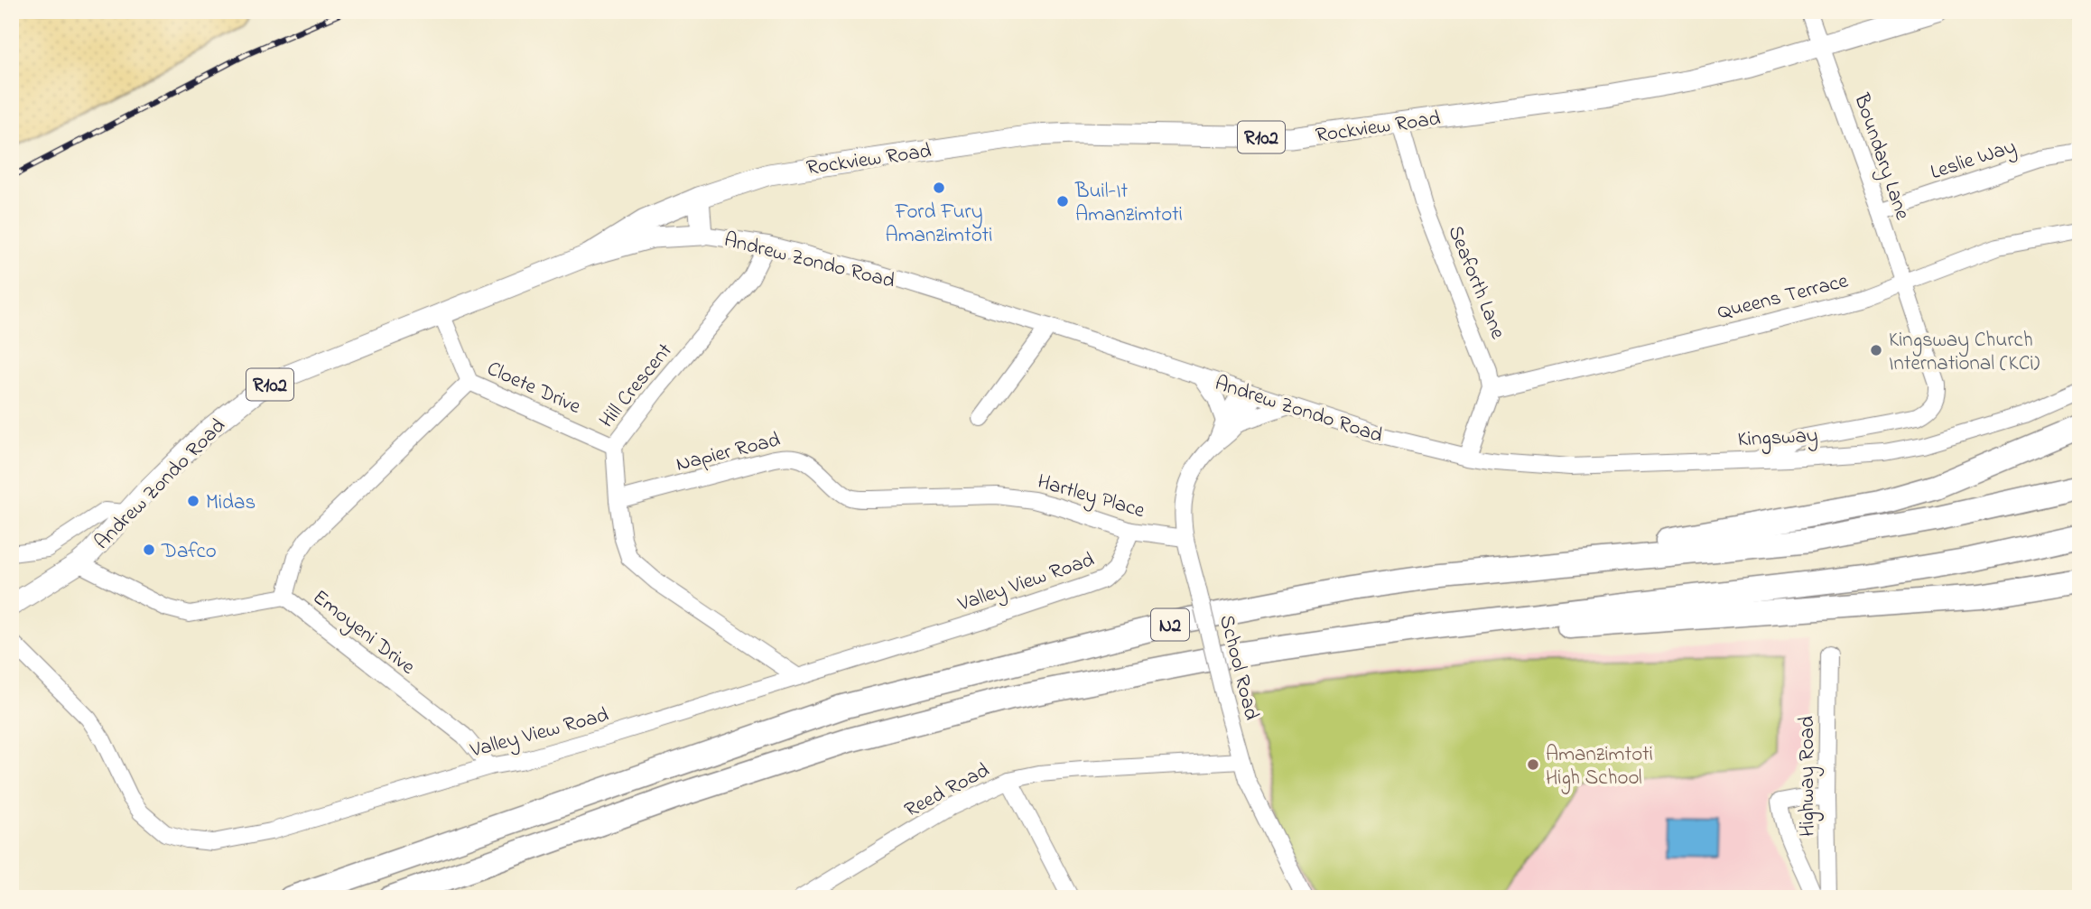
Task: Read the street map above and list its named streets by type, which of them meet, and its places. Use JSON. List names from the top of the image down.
{
  "streets": {
    "highway": ["N2"],
    "main road": ["Rockview Road", "R102", "Andrew Zondo Road"],
    "street": [
      "Boundary Lane",
      "Leslie Way",
      "Seaforth Lane",
      "Queens Terrace",
      "Hill Crescent",
      "Cloete Drive",
      "Kingsway",
      "Napier Road",
      "Hartley Place",
      "Valley View Road",
      "Emoyeni Drive",
      "School Road",
      "Highway Road",
      "Reed Road"
    ]
  },
  "crossings": [
    ["Rockview Road", "Boundary Lane"],
    ["Rockview Road", "Andrew Zondo Road"],
    ["Rockview Road", "Seaforth Lane"],
    ["Boundary Lane", "Leslie Way"],
    ["Boundary Lane", "Queens Terrace"],
    ["Boundary Lane", "Kingsway"],
    ["Andrew Zondo Road", "Hill Crescent"],
    ["Andrew Zondo Road", "Cloete Drive"],
    ["Andrew Zondo Road", "Kingsway"],
    ["Andrew Zondo Road", "School Road"],
    ["Seaforth Lane", "Queens Terrace"],
    ["Hill Crescent", "Cloete Drive"],
    ["Hill Crescent", "Napier Road"],
    ["Hill Crescent", "Valley View Road"],
    ["Cloete Drive", "Emoyeni Drive"],
    ["Napier Road", "Hartley Place"],
    ["Hartley Place", "Valley View Road"],
    ["Hartley Place", "School Road"],
    ["Valley View Road", "Emoyeni Drive"],
    ["School Road", "Reed Road"]
  ],
  "places": [
    "Ford Fury Amanzimtoti",
    "Buil-It Amanzimtoti",
    "Kingsway Church International (KCi)",
    "Midas",
    "Dafco",
    "Amanzimtoti High School"
  ]
}
